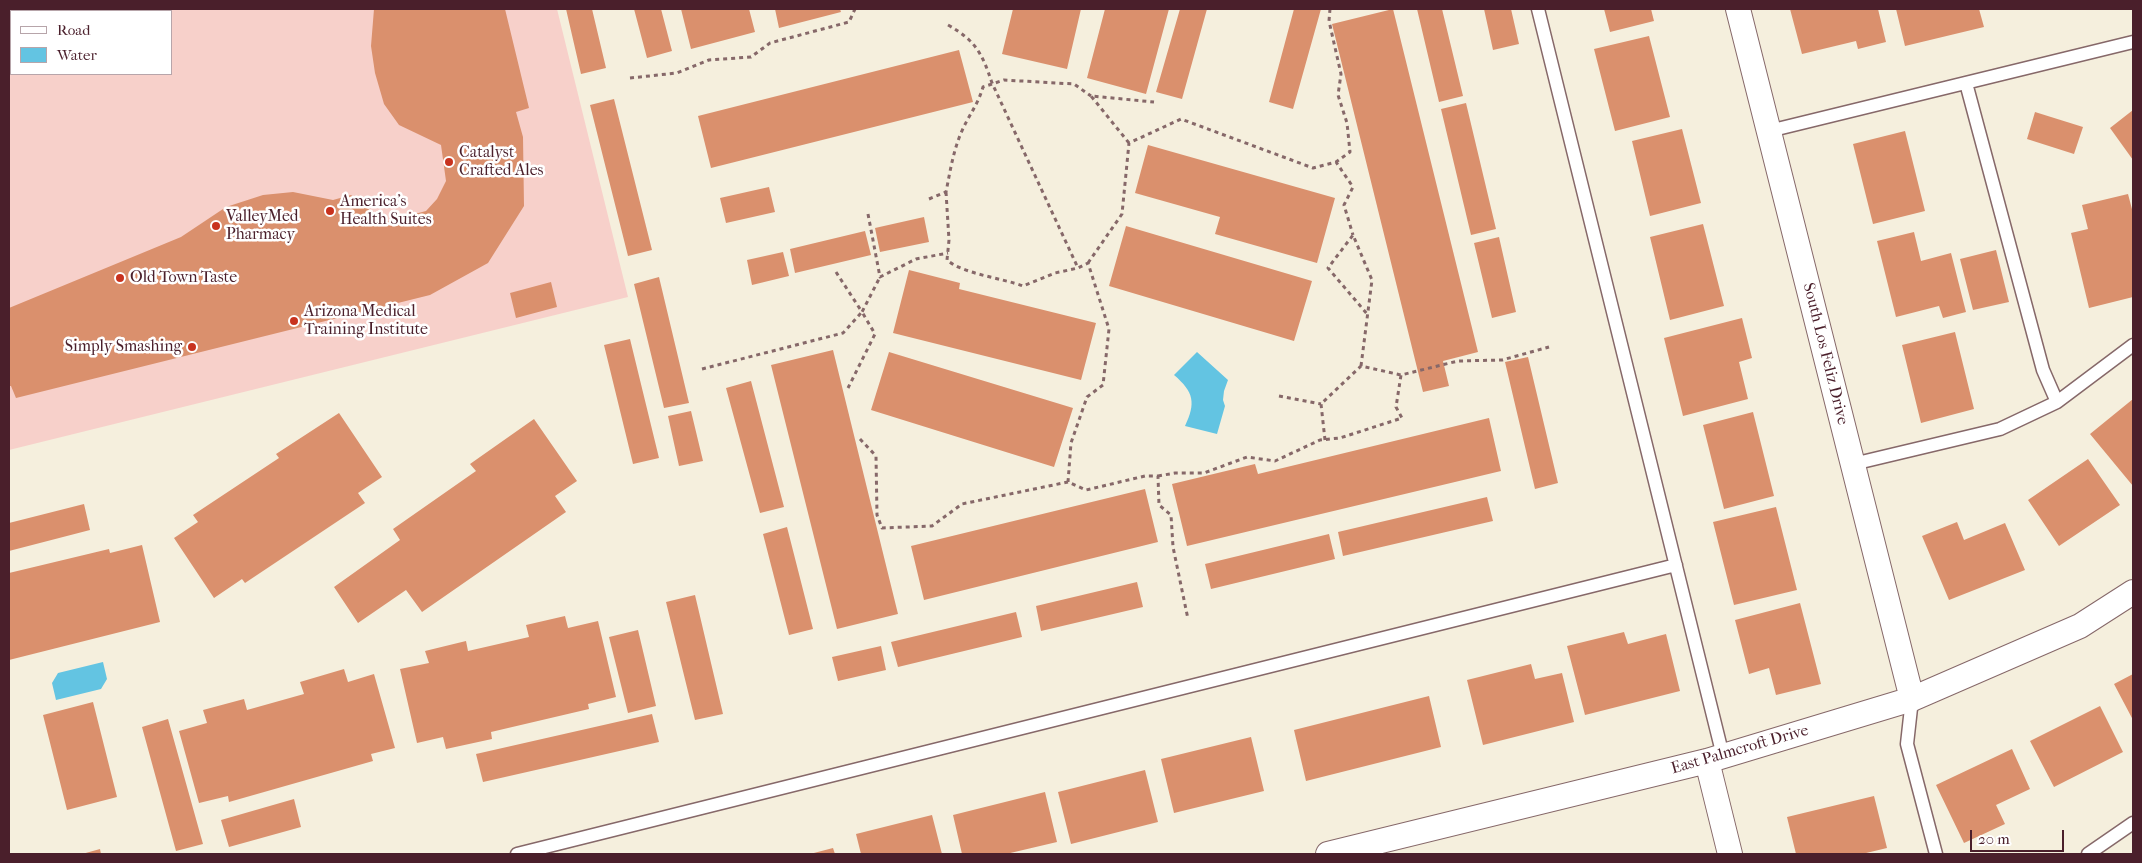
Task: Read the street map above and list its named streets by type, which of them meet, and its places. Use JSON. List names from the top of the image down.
{
  "streets": {
    "street": ["South Los Feliz Drive", "East Palmcroft Drive"]
  },
  "crossings": [
    ["South Los Feliz Drive", "East Palmcroft Drive"]
  ],
  "places": [
    "Catalyst Crafted Ales",
    "America's Health Suites",
    "ValleyMed Pharmacy",
    "Old Town Taste",
    "Arizona Medical Training Institute",
    "Simply Smashing"
  ],
  "legend": ["Road", "Water"],
  "scale_bar": "20 m"
}
